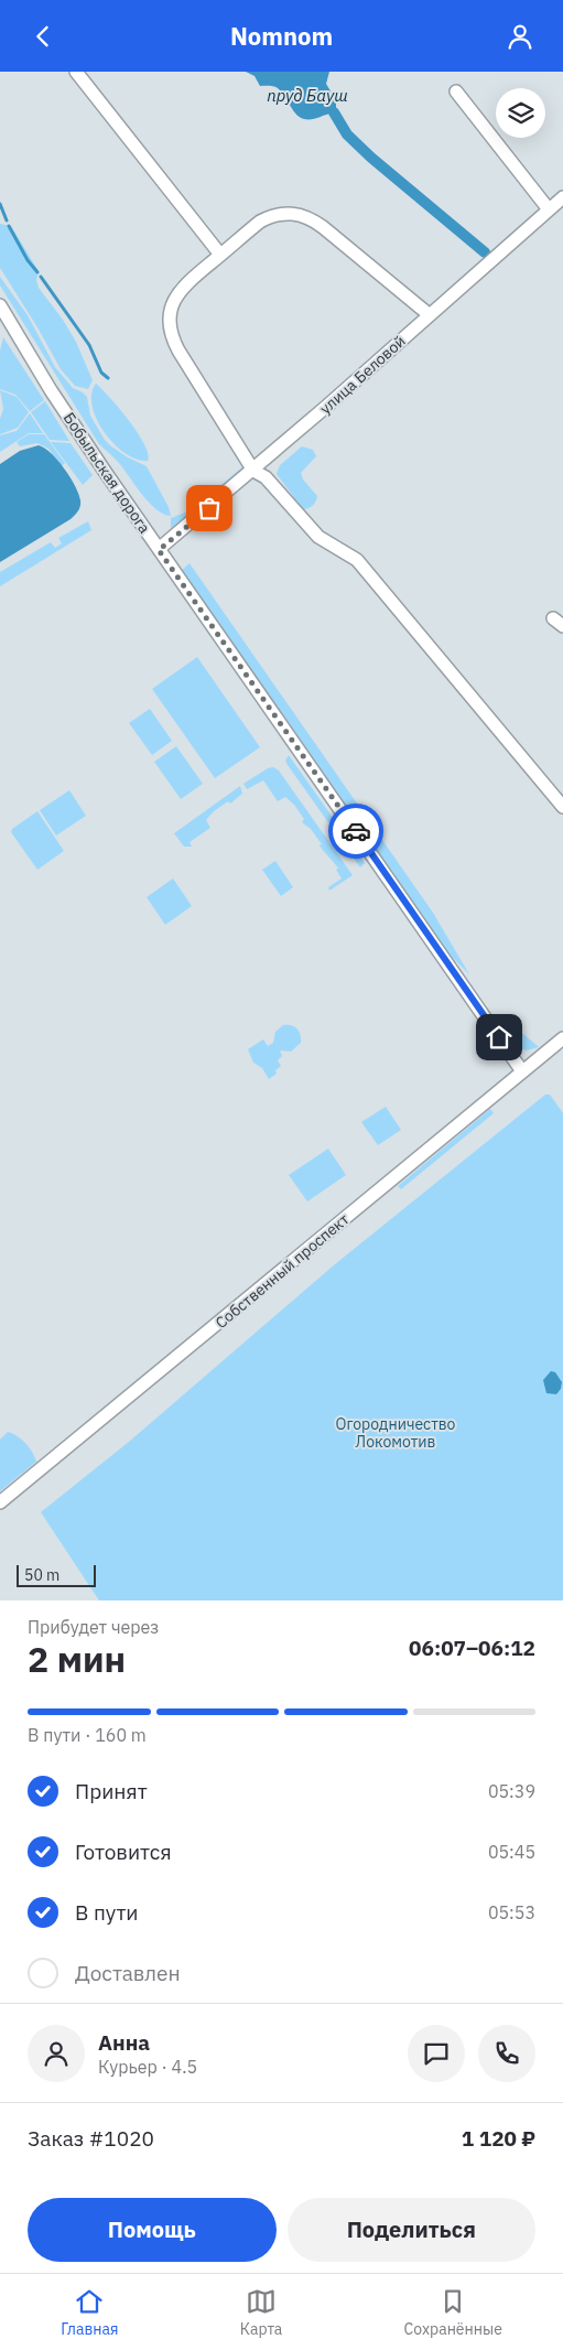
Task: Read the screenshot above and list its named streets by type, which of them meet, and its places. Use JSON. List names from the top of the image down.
{
  "streets": {
    "street": ["улица Беловой", "Бобыльская дорога", "Собственный проспект"]
  },
  "crossings": [
    ["улица Беловой", "Бобыльская дорога"],
    ["Бобыльская дорога", "Собственный проспект"]
  ],
  "water": ["пруд Бауш"],
  "parks": ["Огородничество Локомотив"],
  "scale_bar": "50 m",
  "page": {
    "header": "Nomnom",
    "scale": "50 m",
    "heading": ["2 мин", "Прибудет через", "06:07–06:12"],
    "panel": [
      "Анна",
      "Курьер · 4.5",
      "Заказ #1020",
      "1 120 ₽"
    ],
    "bar": "В пути · 160 m",
    "list": [
      ["Принят", "05:39"],
      ["Готовится", "05:45"],
      ["В пути", "05:53"],
      "Доставлен"
    ],
    "buttons": ["Помощь", "Поделиться"],
    "tabs": ["Главная", "Карта", "Сохранённые"]
  }
}
